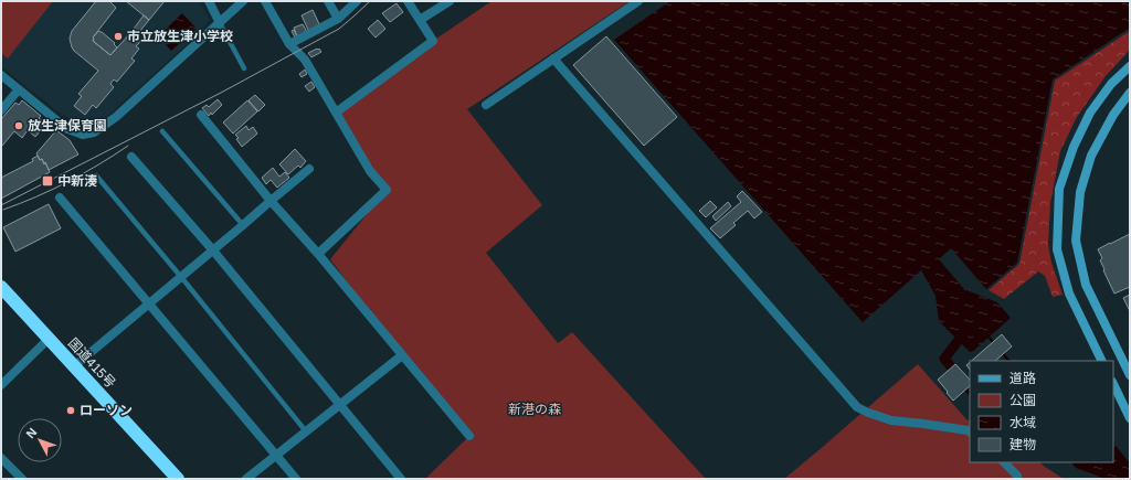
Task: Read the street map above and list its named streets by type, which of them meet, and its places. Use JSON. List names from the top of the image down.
{
  "streets": {
    "highway": ["国道415号"]
  },
  "parks": ["新港の森"],
  "places": {
    "other": ["市立放生津小学校", "放生津保育園", "ローソン"],
    "transit": ["中新湊"]
  },
  "legend": [
    "道路",
    "公園",
    "水域",
    "建物"
  ],
  "north": "top left"
}
